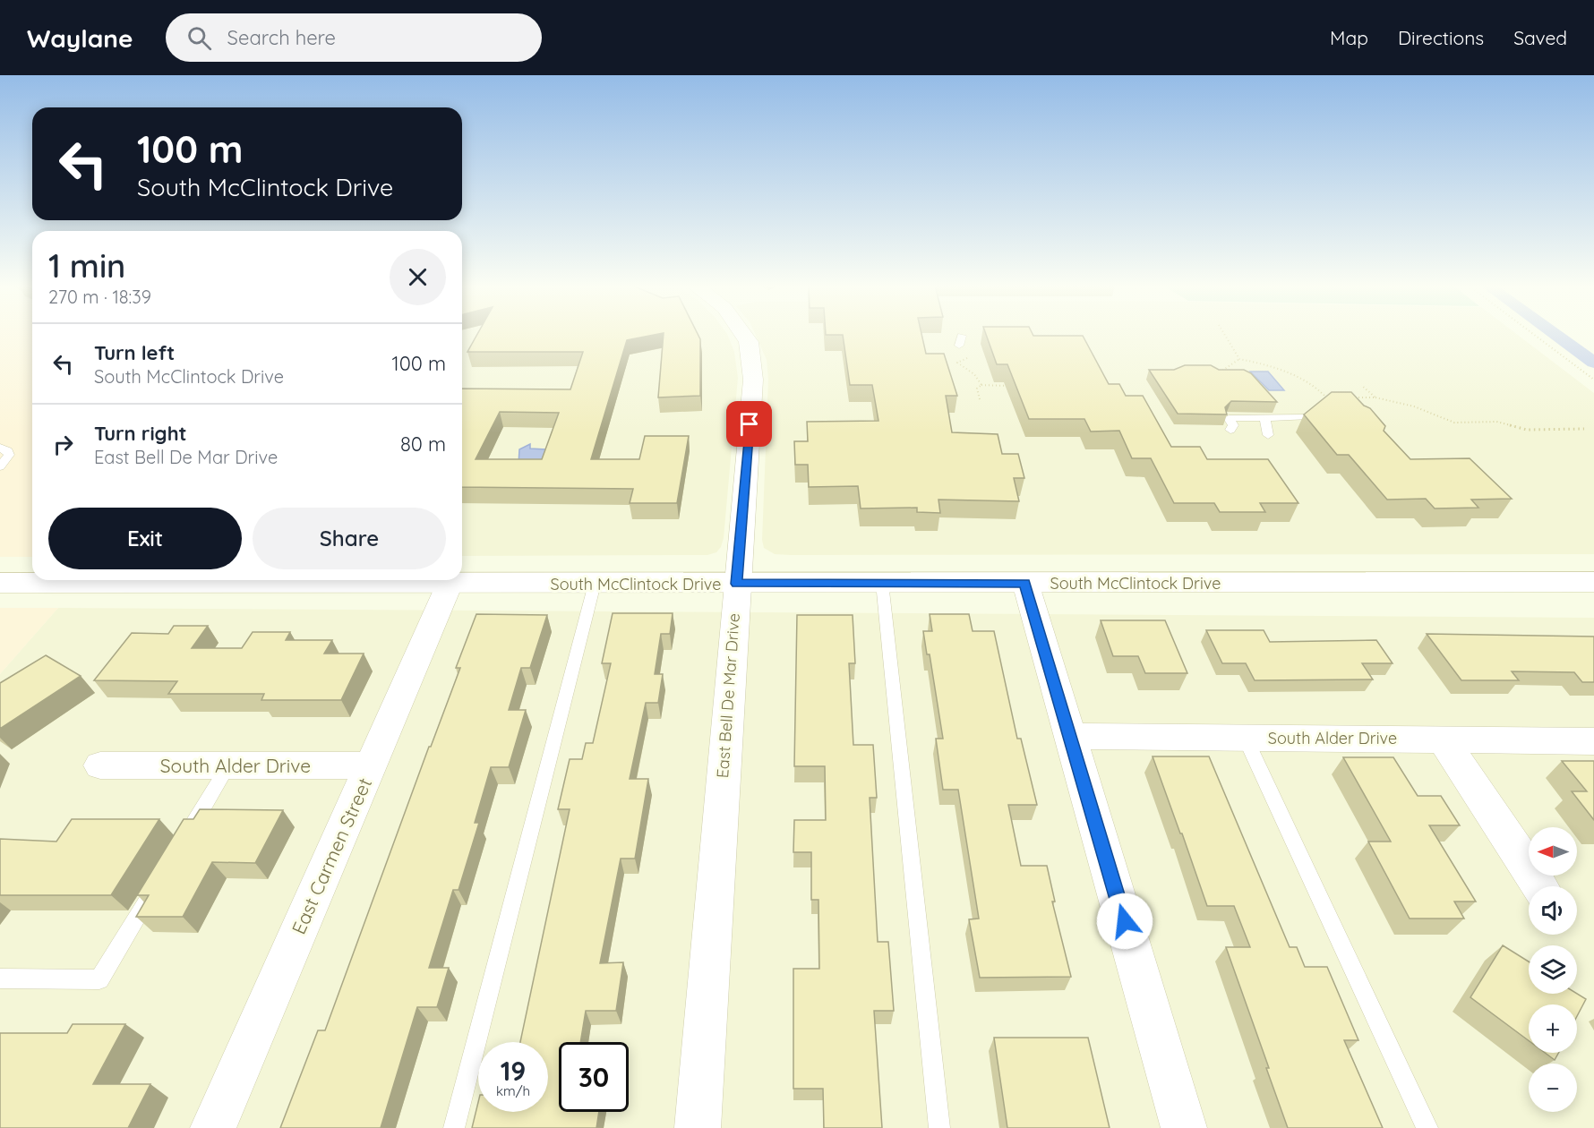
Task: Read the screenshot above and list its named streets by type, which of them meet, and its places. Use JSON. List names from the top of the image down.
{
  "streets": {
    "main road": ["South McClintock Drive"],
    "street": ["East Bell De Mar Drive", "South Alder Drive", "East Carmen Street"]
  },
  "crossings": [
    ["South McClintock Drive", "East Bell De Mar Drive"],
    ["South McClintock Drive", "East Carmen Street"],
    ["South Alder Drive", "East Carmen Street"]
  ],
  "north": "left",
  "page": {
    "header": "Waylane",
    "search": "Search here",
    "nav": ["Map", "Directions", "Saved"],
    "turn": ["100 m", "South McClintock Drive"],
    "heading": ["1 min", "270 m · 18:39"],
    "list": [
      {
        "name": "Turn left",
        "note": "South McClintock Drive",
        "value": "100 m"
      },
      {
        "name": "Turn right",
        "note": "East Bell De Mar Drive",
        "value": "80 m"
      }
    ],
    "buttons": ["Exit", "Share"],
    "map_buttons": ["+", "−"],
    "speed": "19 km/h",
    "limit": "30"
  }
}
